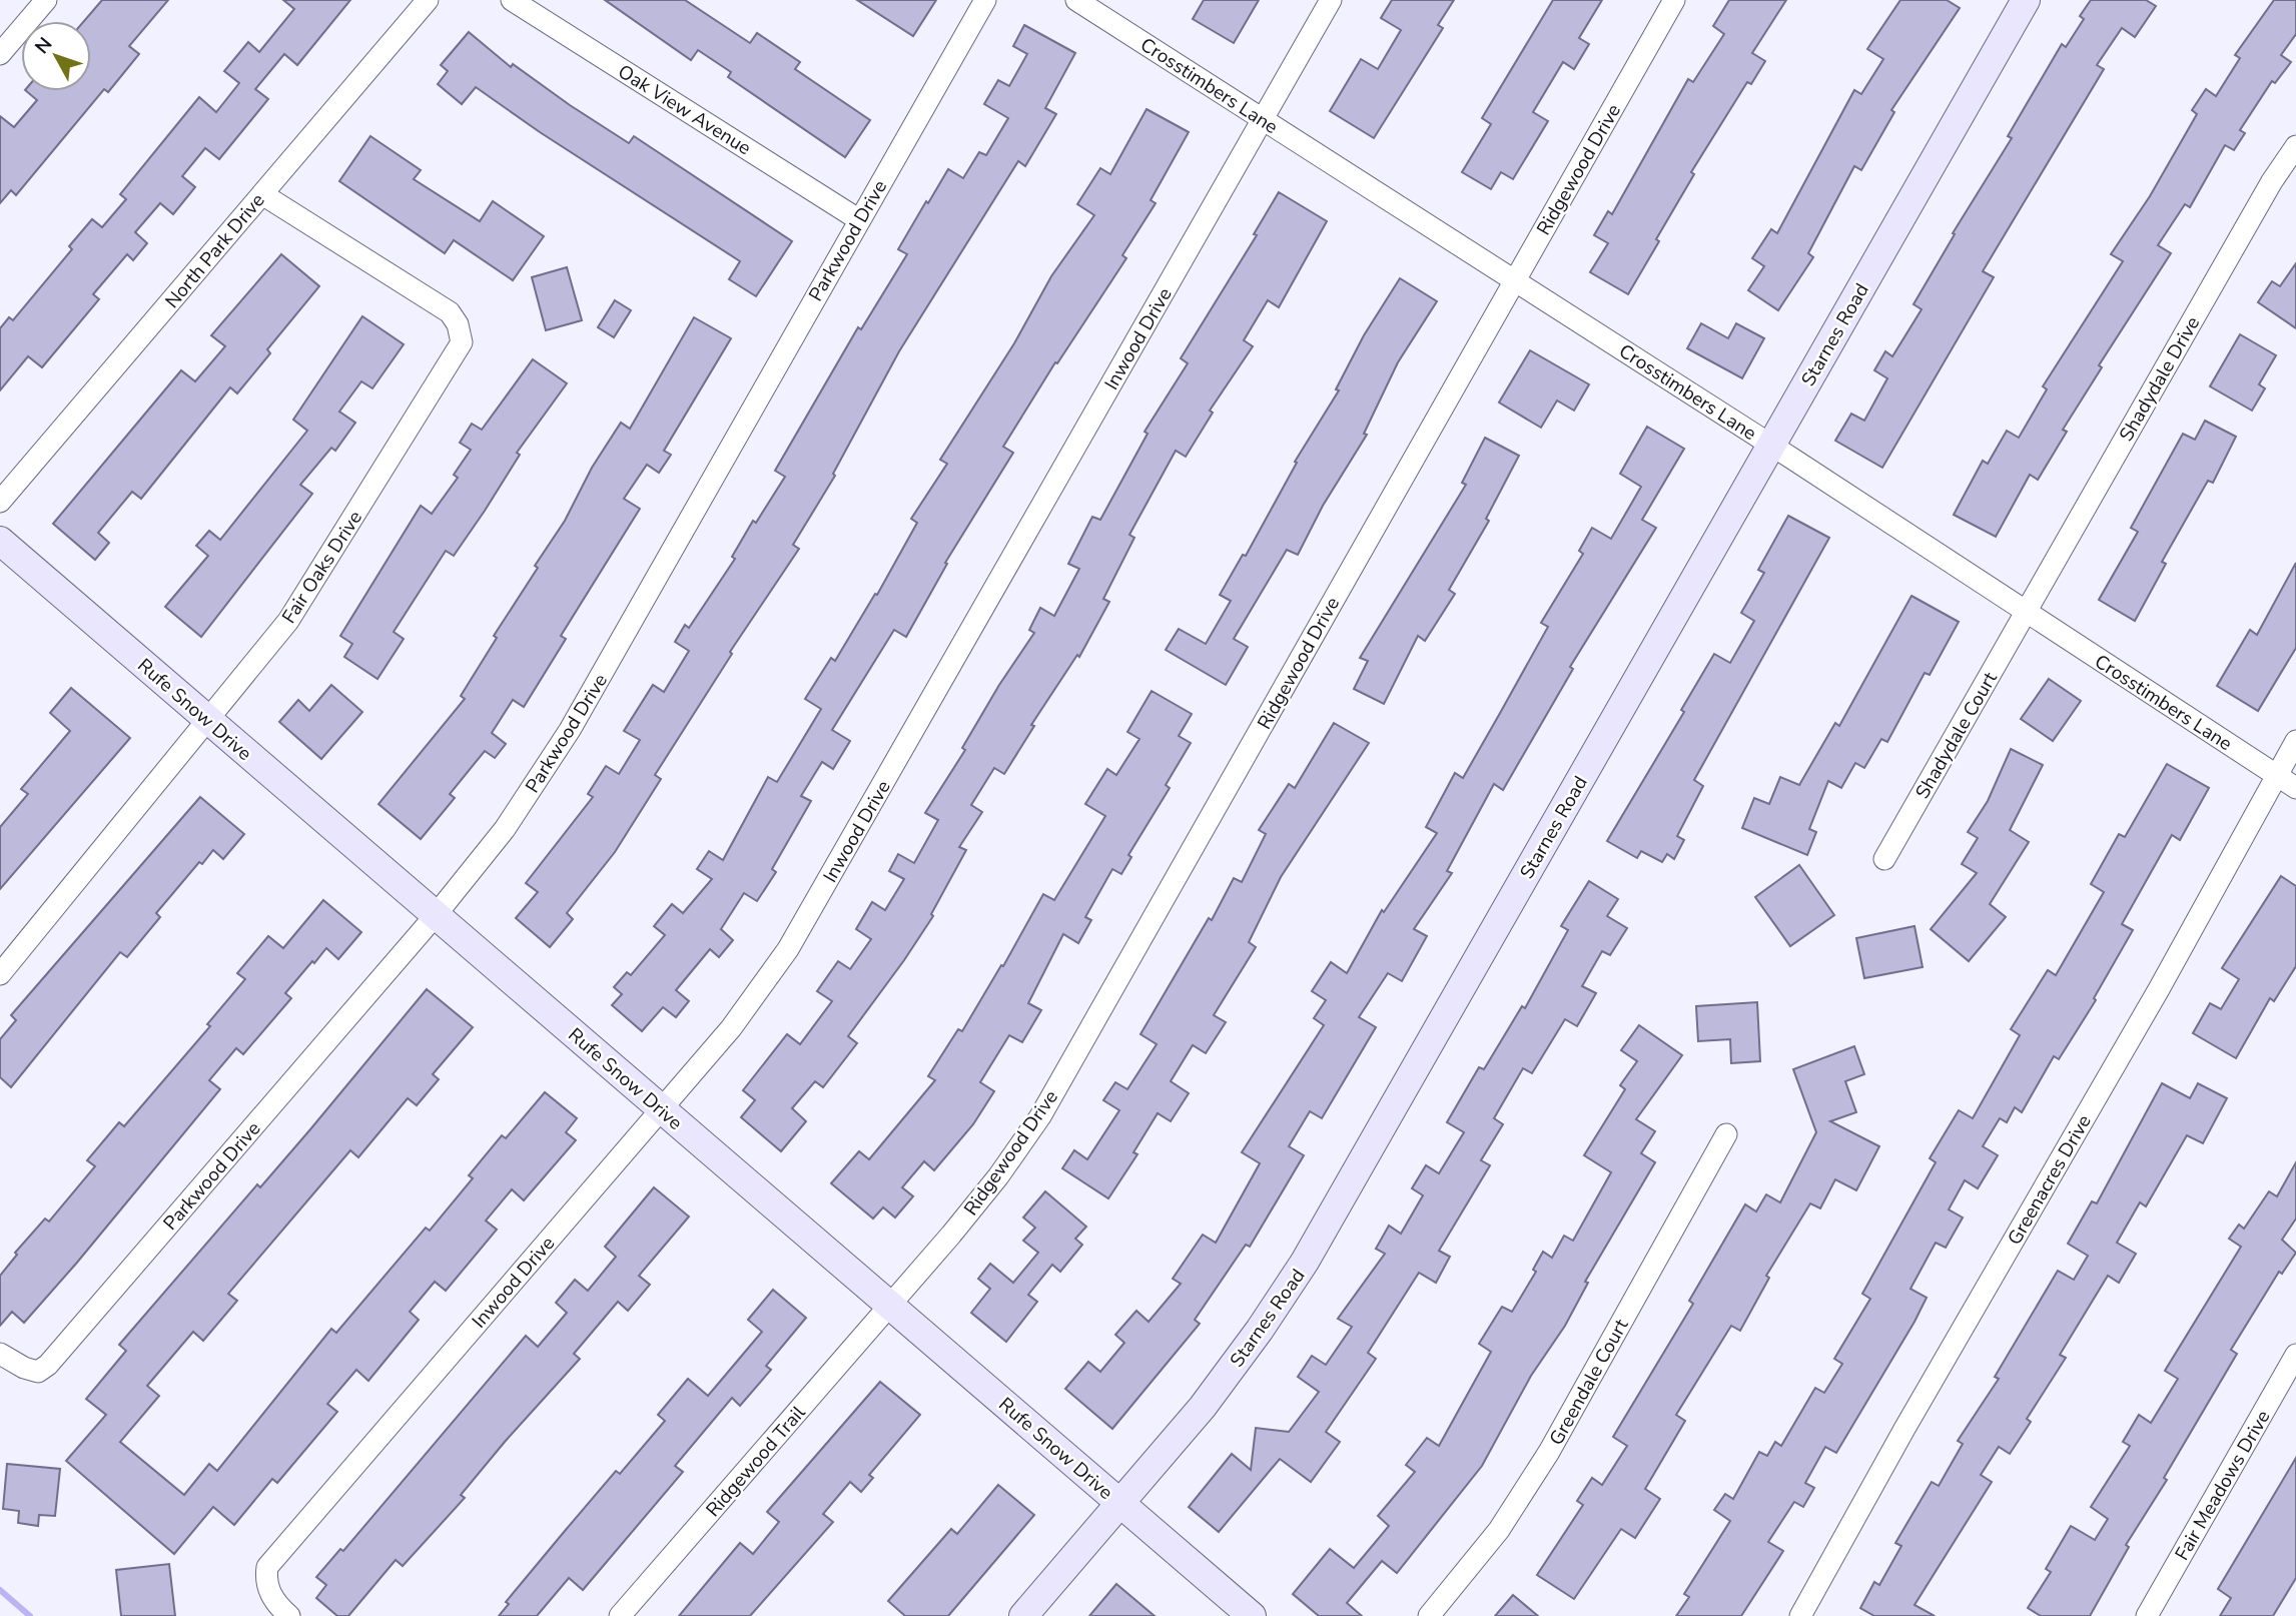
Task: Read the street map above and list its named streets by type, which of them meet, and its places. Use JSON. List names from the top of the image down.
{
  "streets": {
    "main road": ["Starnes Road", "Rufe Snow Drive"],
    "street": [
      "Crosstimbers Lane",
      "Oak View Avenue",
      "Ridgewood Drive",
      "Parkwood Drive",
      "North Park Drive",
      "Inwood Drive",
      "Shadydale Drive",
      "Fair Oaks Drive",
      "Shadydale Court",
      "Greenacres Drive",
      "Greendale Court",
      "Ridgewood Trail",
      "Fair Meadows Drive"
    ]
  },
  "crossings": [
    ["Crosstimbers Lane", "Ridgewood Drive"],
    ["Crosstimbers Lane", "Starnes Road"],
    ["Crosstimbers Lane", "Inwood Drive"],
    ["Crosstimbers Lane", "Shadydale Drive"],
    ["Crosstimbers Lane", "Shadydale Court"],
    ["Crosstimbers Lane", "Greenacres Drive"],
    ["Oak View Avenue", "Parkwood Drive"],
    ["Ridgewood Drive", "Rufe Snow Drive"],
    ["Ridgewood Drive", "Ridgewood Trail"],
    ["Parkwood Drive", "Rufe Snow Drive"],
    ["North Park Drive", "Fair Oaks Drive"],
    ["Starnes Road", "Rufe Snow Drive"],
    ["Inwood Drive", "Rufe Snow Drive"],
    ["Shadydale Drive", "Shadydale Court"],
    ["Fair Oaks Drive", "Rufe Snow Drive"],
    ["Rufe Snow Drive", "Ridgewood Trail"]
  ],
  "north": "top left"
}
